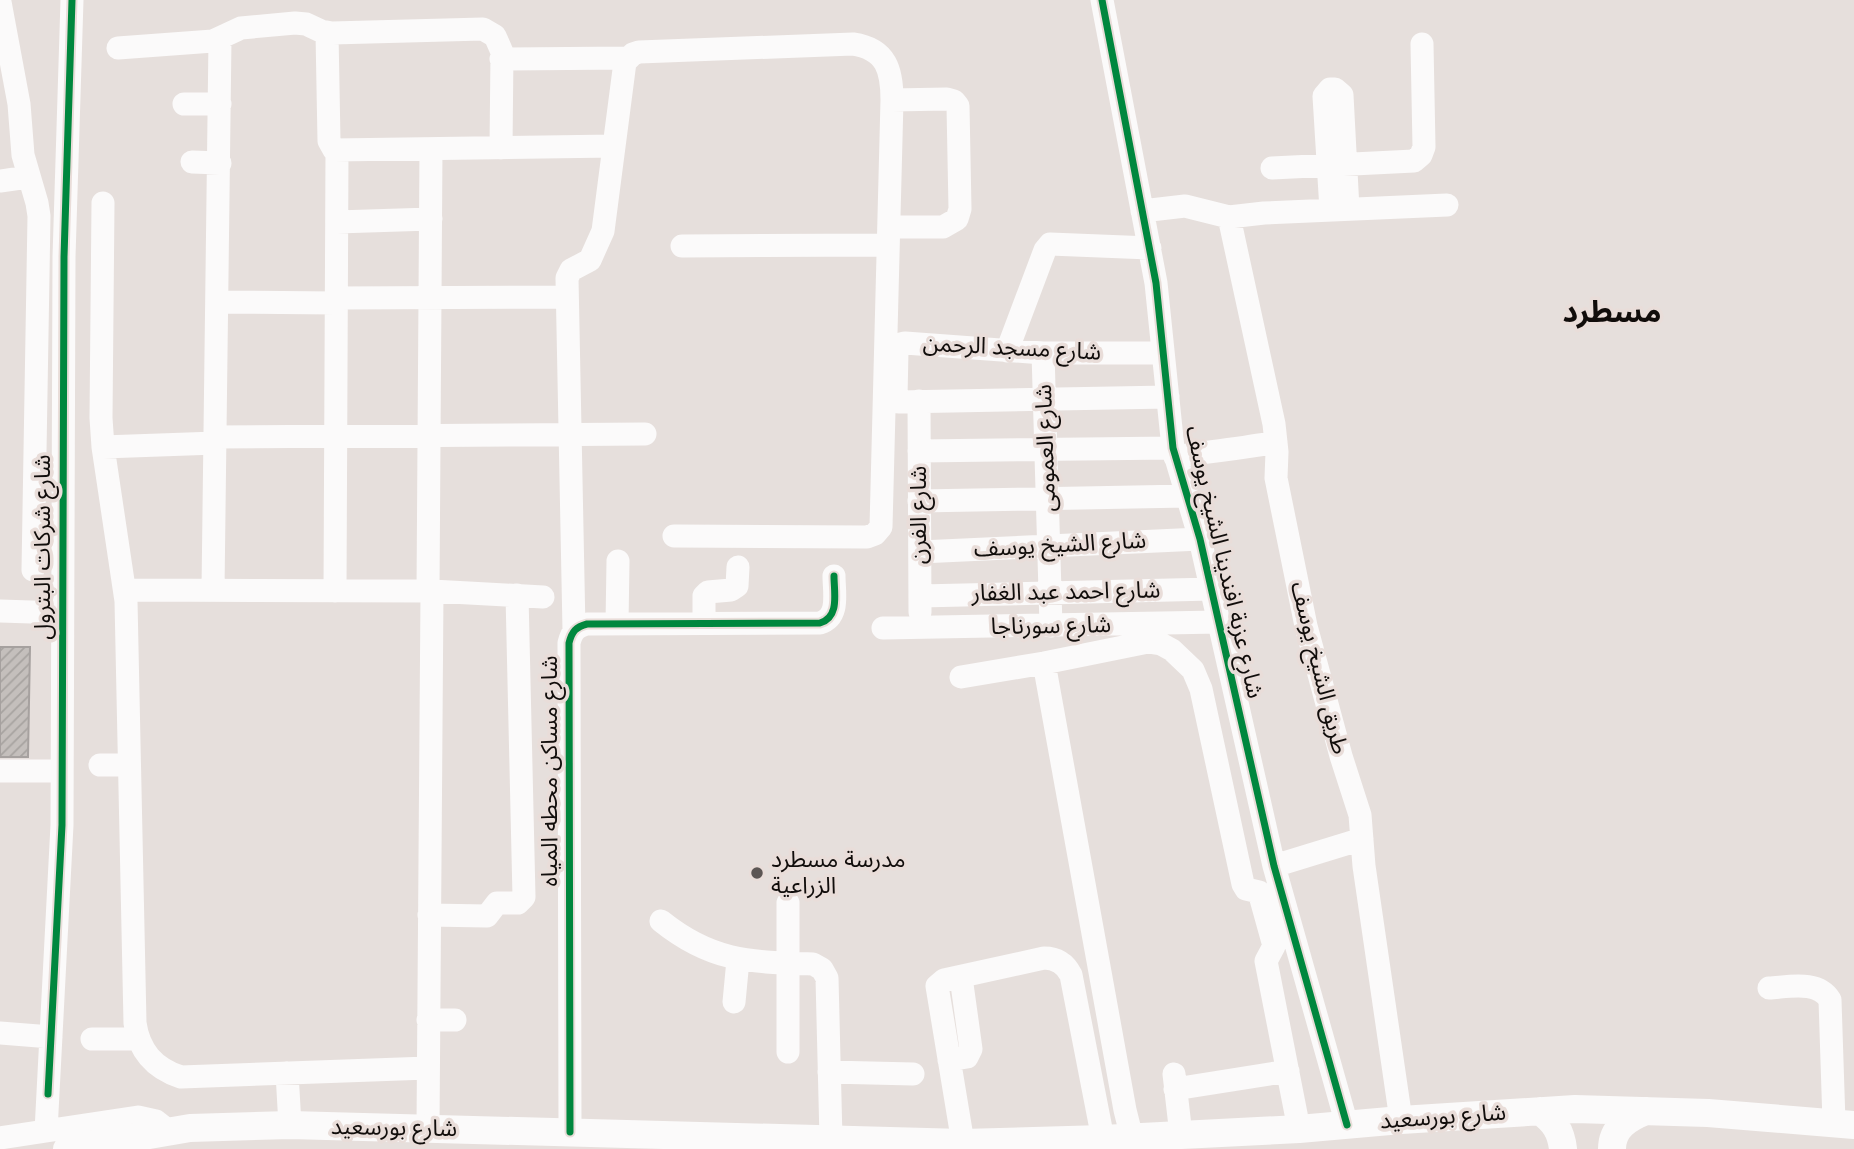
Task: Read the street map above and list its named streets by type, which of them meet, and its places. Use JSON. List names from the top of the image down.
{
  "streets": {
    "main road": ["شارع بورسعيد"],
    "street": [
      "شارع مسجد الرحمن",
      "شارع العمومى",
      "شارع الفرن",
      "شارع الشيخ يوسف",
      "شارع شركات البترول",
      "شارع عزبة افندينا الشيخ يوسف",
      "شارع احمد عبد الغفار",
      "شارع سورناجا",
      "طريق الشيخ يوسف",
      "شارع مساكن محطه المياه"
    ]
  },
  "crossings": [
    ["شارع مسجد الرحمن", "شارع العمومى"],
    ["شارع مسجد الرحمن", "شارع الفرن"],
    ["شارع مسجد الرحمن", "شارع عزبة افندينا الشيخ يوسف"],
    ["شارع العمومى", "شارع الشيخ يوسف"],
    ["شارع العمومى", "شارع احمد عبد الغفار"],
    ["شارع العمومى", "شارع سورناجا"],
    ["شارع الفرن", "شارع الشيخ يوسف"],
    ["شارع الفرن", "شارع احمد عبد الغفار"],
    ["شارع الفرن", "شارع سورناجا"],
    ["شارع الشيخ يوسف", "شارع عزبة افندينا الشيخ يوسف"],
    ["شارع شركات البترول", "شارع بورسعيد"],
    ["شارع عزبة افندينا الشيخ يوسف", "شارع احمد عبد الغفار"],
    ["شارع عزبة افندينا الشيخ يوسف", "شارع سورناجا"],
    ["شارع عزبة افندينا الشيخ يوسف", "شارع بورسعيد"],
    ["طريق الشيخ يوسف", "شارع بورسعيد"],
    ["شارع مساكن محطه المياه", "شارع بورسعيد"]
  ],
  "districts": ["مسطرد"],
  "places": ["مدرسة مسطرد الزراعية"]
}
